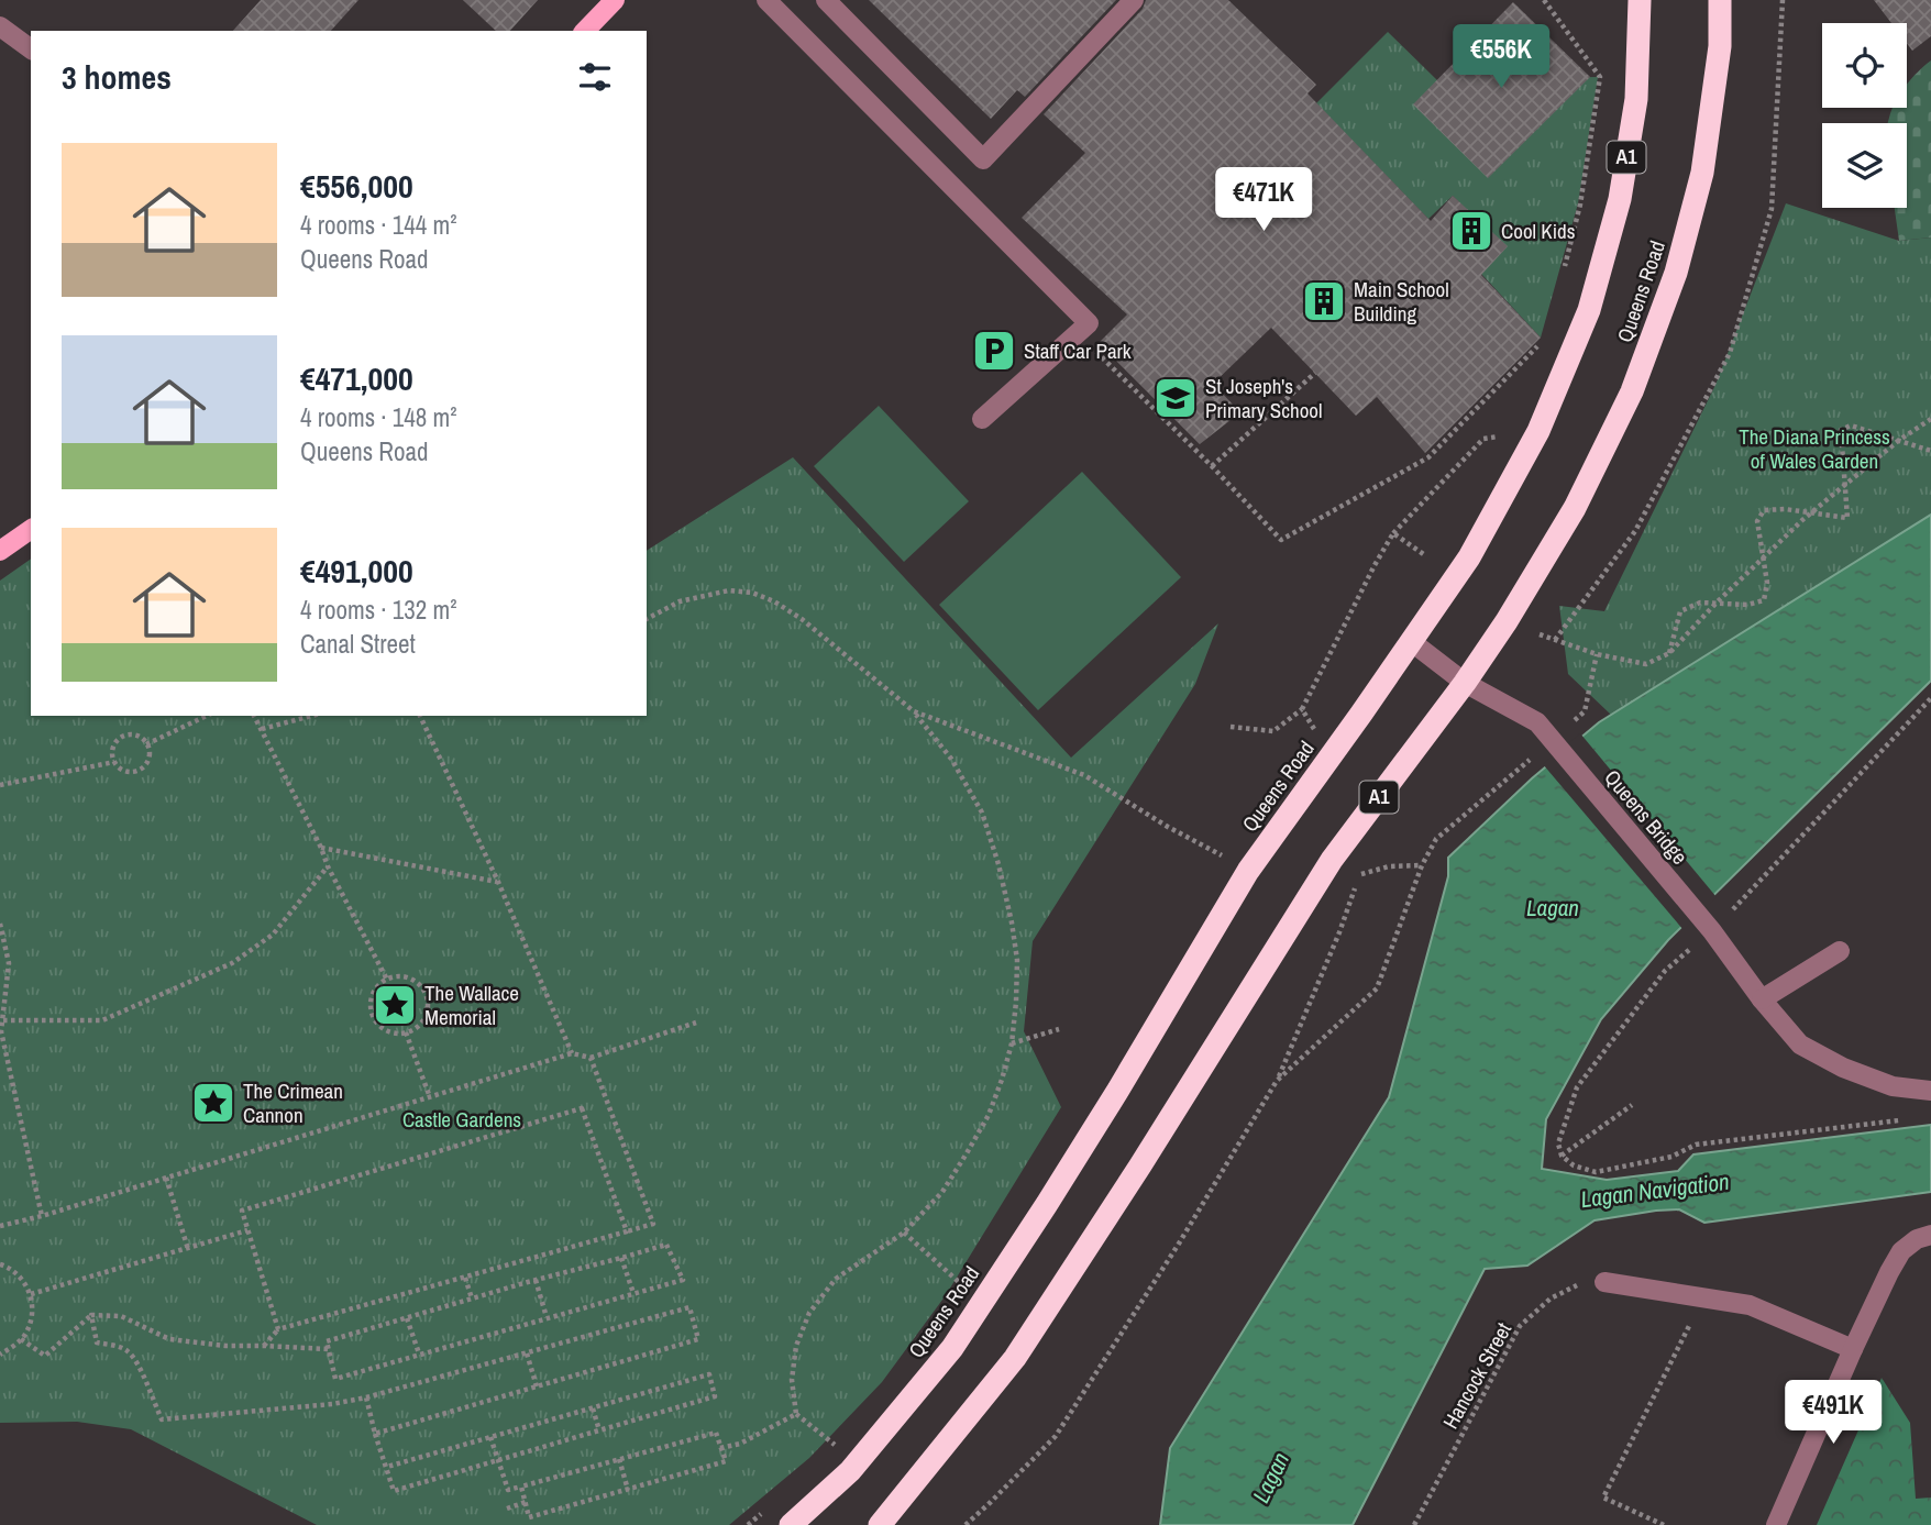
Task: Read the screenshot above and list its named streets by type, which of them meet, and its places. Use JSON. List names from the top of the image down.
{
  "streets": {
    "highway": ["A1", "Queens Road"],
    "street": ["Queens Bridge"],
    "path": ["Hancock Street"]
  },
  "crossings": [
    ["Queens Road", "Queens Bridge"]
  ],
  "water": ["Lagan", "Lagan Navigation"],
  "parks": ["The Diana Princess of Wales Garden", "Castle Gardens"],
  "places": {
    "building": ["Cool Kids", "Main School Building"],
    "parking": ["Staff Car Park"],
    "school or university": ["St Joseph's Primary School"],
    "place": ["The Wallace Memorial", "The Crimean Cannon"]
  },
  "page": {
    "price": ["€556K", "€471K", "€491K"],
    "heading": "3 homes",
    "list": [
      {
        "name": "€556,000",
        "note": "4 rooms · 144 m² · Queens Road"
      },
      {
        "name": "€471,000",
        "note": "4 rooms · 148 m² · Queens Road"
      },
      {
        "name": "€491,000",
        "note": "4 rooms · 132 m² · Canal Street"
      }
    ]
  }
}
